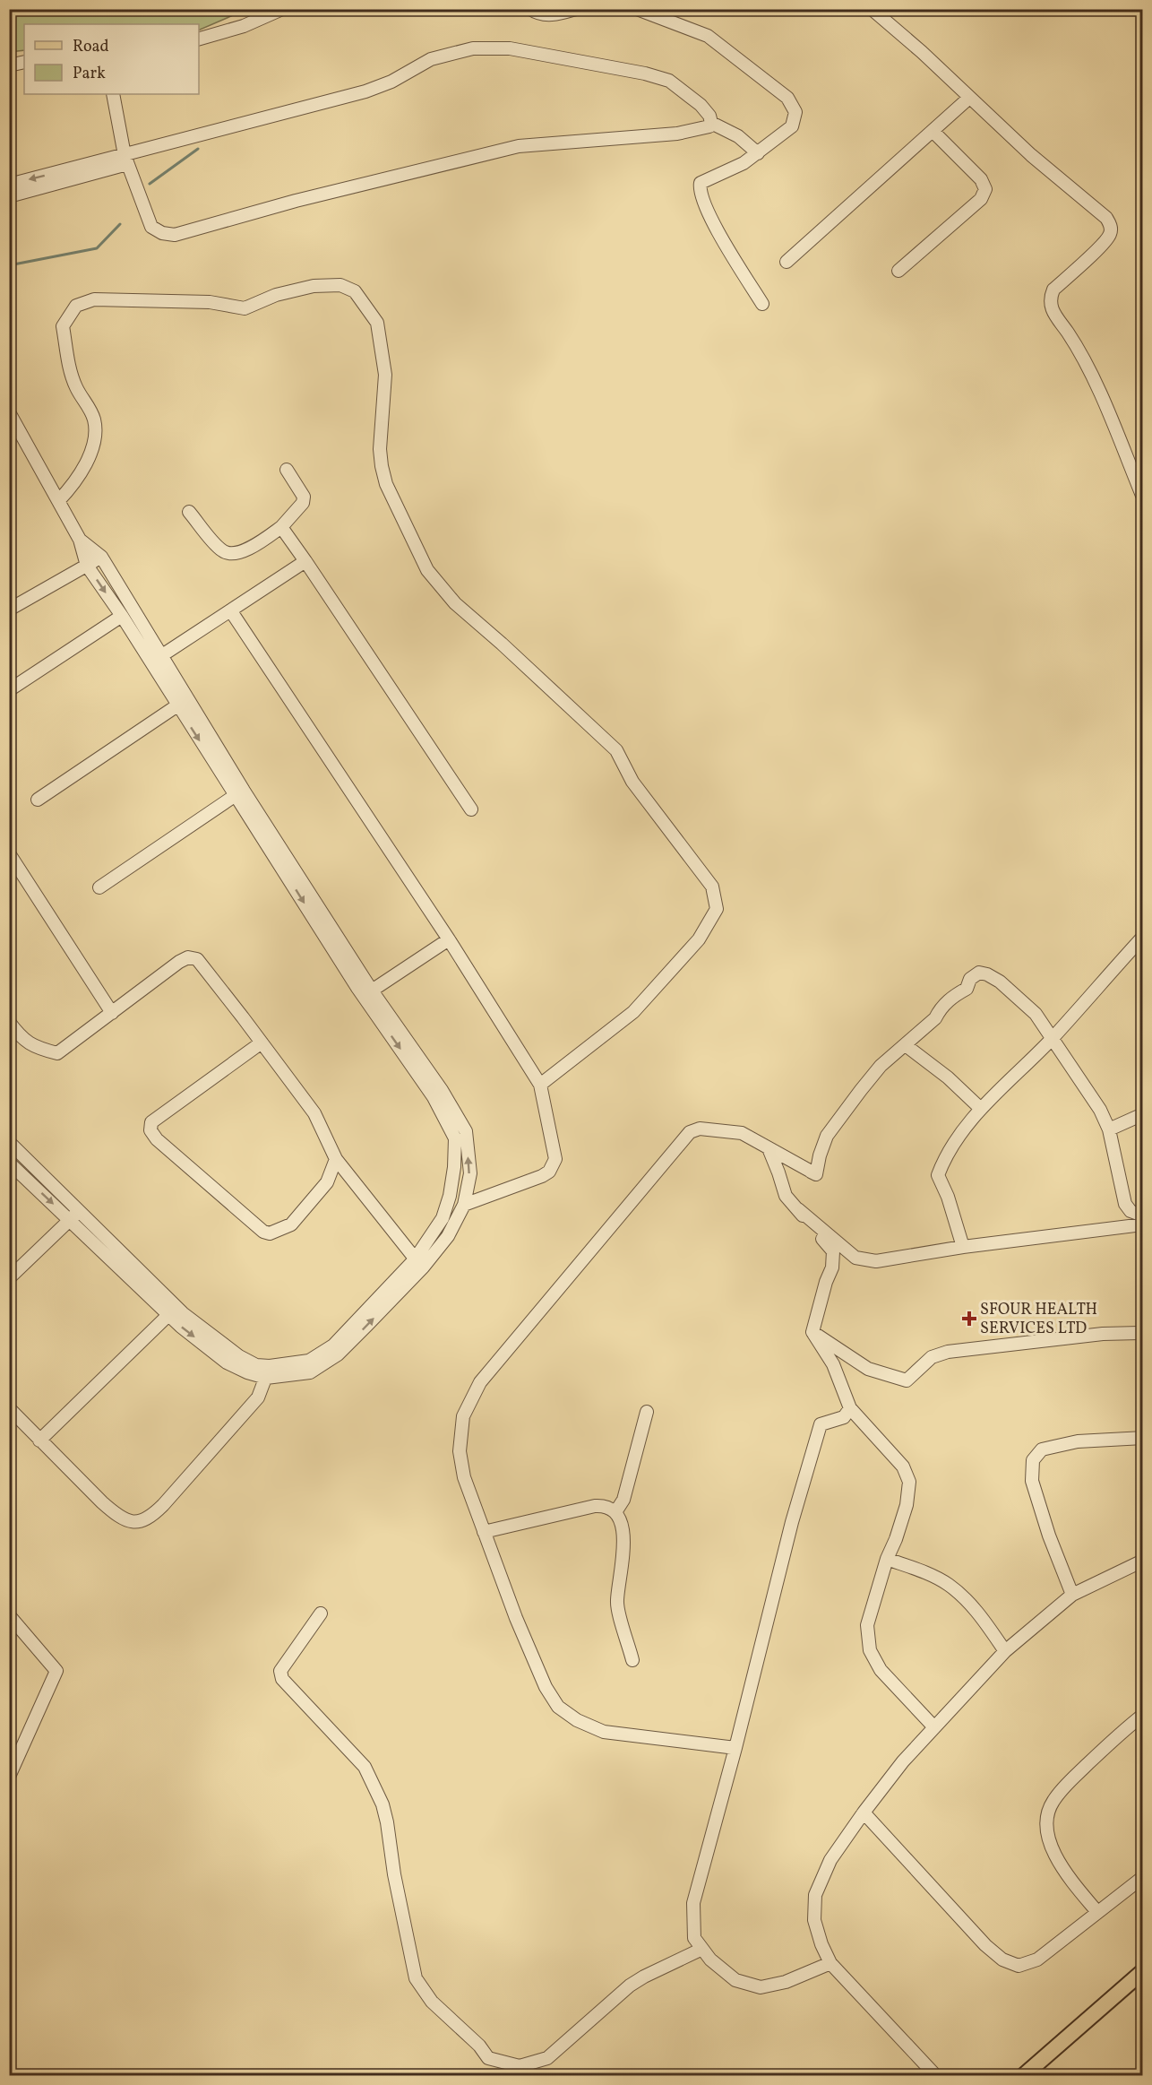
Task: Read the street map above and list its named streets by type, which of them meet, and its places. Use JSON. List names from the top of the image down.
{
  "places": {
    "health": ["SFOUR HEALTH SERVICES LTD"]
  },
  "legend": ["Road", "Park"]
}
